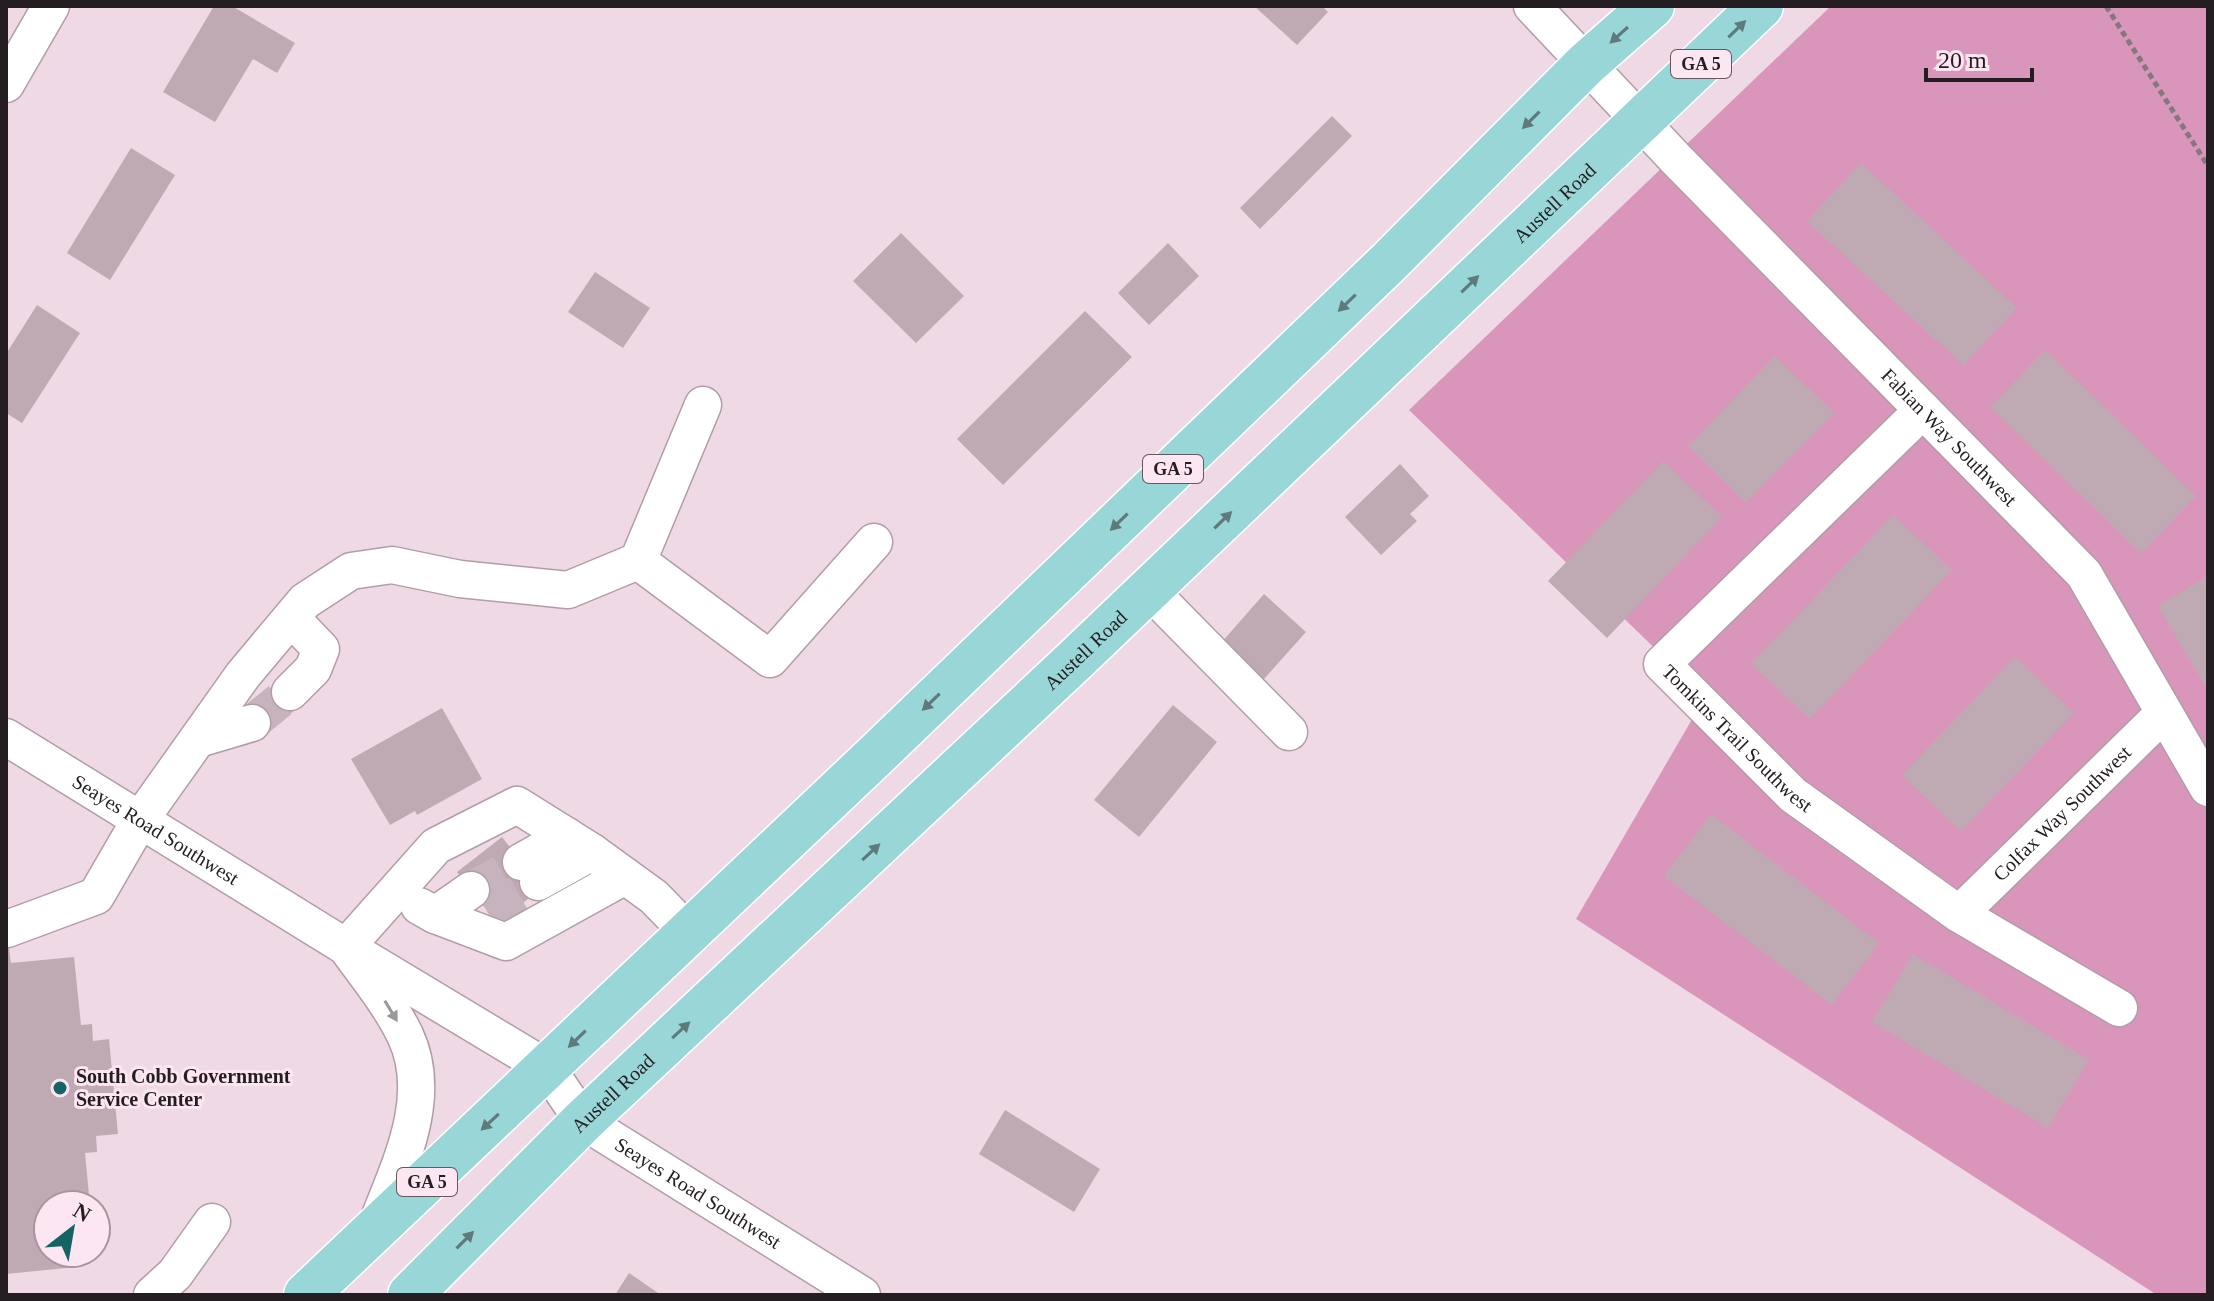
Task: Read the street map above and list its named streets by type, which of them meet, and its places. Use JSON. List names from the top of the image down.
{
  "streets": {
    "main road": ["GA 5", "Austell Road"],
    "street": [
      "Fabian Way Southwest",
      "Tomkins Trail Southwest",
      "Colfax Way Southwest",
      "Seayes Road Southwest"
    ]
  },
  "crossings": [
    ["GA 5", "Fabian Way Southwest"],
    ["GA 5", "Seayes Road Southwest"],
    ["Austell Road", "Fabian Way Southwest"],
    ["Austell Road", "Seayes Road Southwest"],
    ["Fabian Way Southwest", "Tomkins Trail Southwest"],
    ["Fabian Way Southwest", "Colfax Way Southwest"],
    ["Tomkins Trail Southwest", "Colfax Way Southwest"]
  ],
  "places": ["South Cobb Government Service Center"],
  "scale_bar": "20 m",
  "north": "top right"
}
